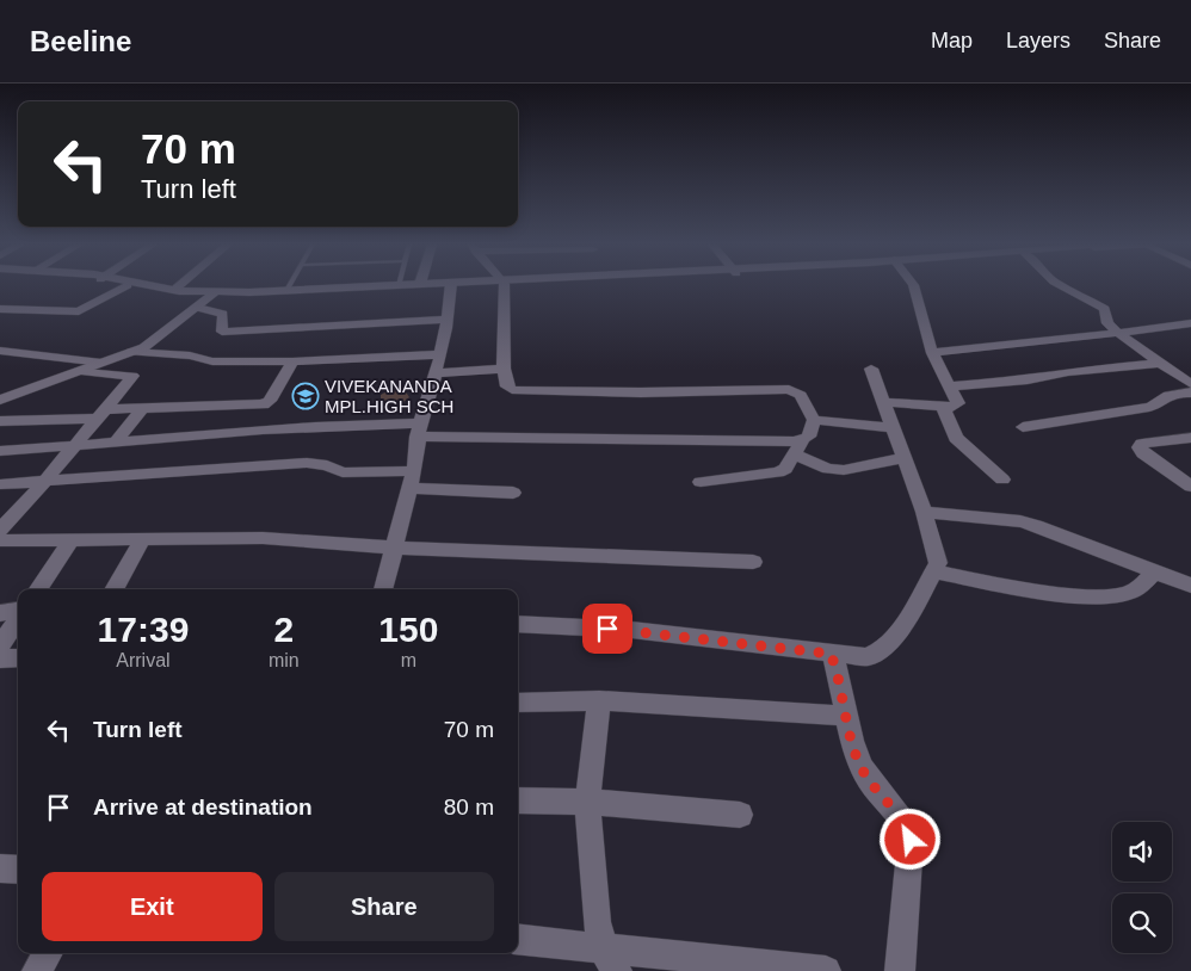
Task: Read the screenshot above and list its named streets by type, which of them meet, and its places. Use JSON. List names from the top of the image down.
{
  "places": {
    "school or university": ["VIVEKANANDA MPL.HIGH SCH"]
  },
  "page": {
    "header": "Beeline",
    "nav": ["Map", "Layers", "Share"],
    "turn": ["70 m", "Turn left"],
    "eta": [
      "17:39",
      "Arrival",
      "2",
      "min",
      "150",
      "m"
    ],
    "list": [
      {
        "name": "Turn left",
        "value": "70 m"
      },
      {
        "name": "Arrive at destination",
        "value": "80 m"
      }
    ],
    "buttons": ["Exit", "Share"]
  }
}
